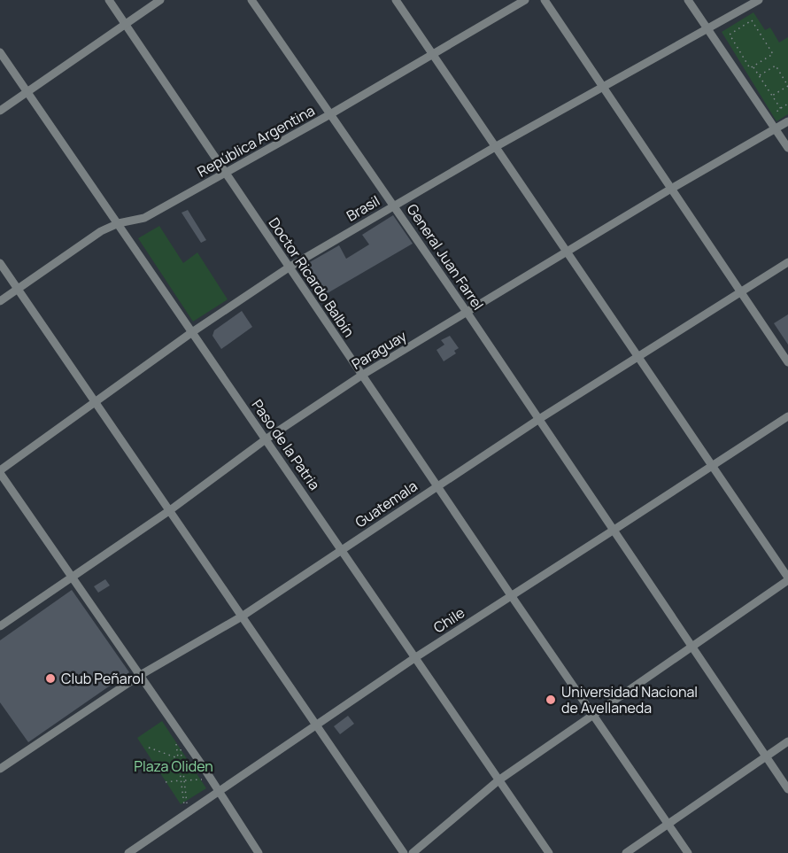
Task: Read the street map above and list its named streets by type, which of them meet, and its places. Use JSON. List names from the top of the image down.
{
  "streets": {
    "street": [
      "República Argentina",
      "Brasil",
      "General Juan Farrel",
      "Doctor Ricardo Balbín",
      "Paraguay",
      "Paso de la Patria",
      "Guatemala",
      "Chile"
    ]
  },
  "crossings": [
    ["República Argentina", "General Juan Farrel"],
    ["República Argentina", "Doctor Ricardo Balbín"],
    ["República Argentina", "Paso de la Patria"],
    ["Brasil", "General Juan Farrel"],
    ["Brasil", "Doctor Ricardo Balbín"],
    ["Brasil", "Paso de la Patria"],
    ["General Juan Farrel", "Paraguay"],
    ["General Juan Farrel", "Guatemala"],
    ["General Juan Farrel", "Chile"],
    ["Doctor Ricardo Balbín", "Paraguay"],
    ["Doctor Ricardo Balbín", "Guatemala"],
    ["Doctor Ricardo Balbín", "Chile"],
    ["Paraguay", "Paso de la Patria"],
    ["Paso de la Patria", "Guatemala"],
    ["Paso de la Patria", "Chile"]
  ],
  "parks": ["Plaza Oliden"],
  "places": ["Club Peñarol", "Universidad Nacional de Avellaneda"]
}
